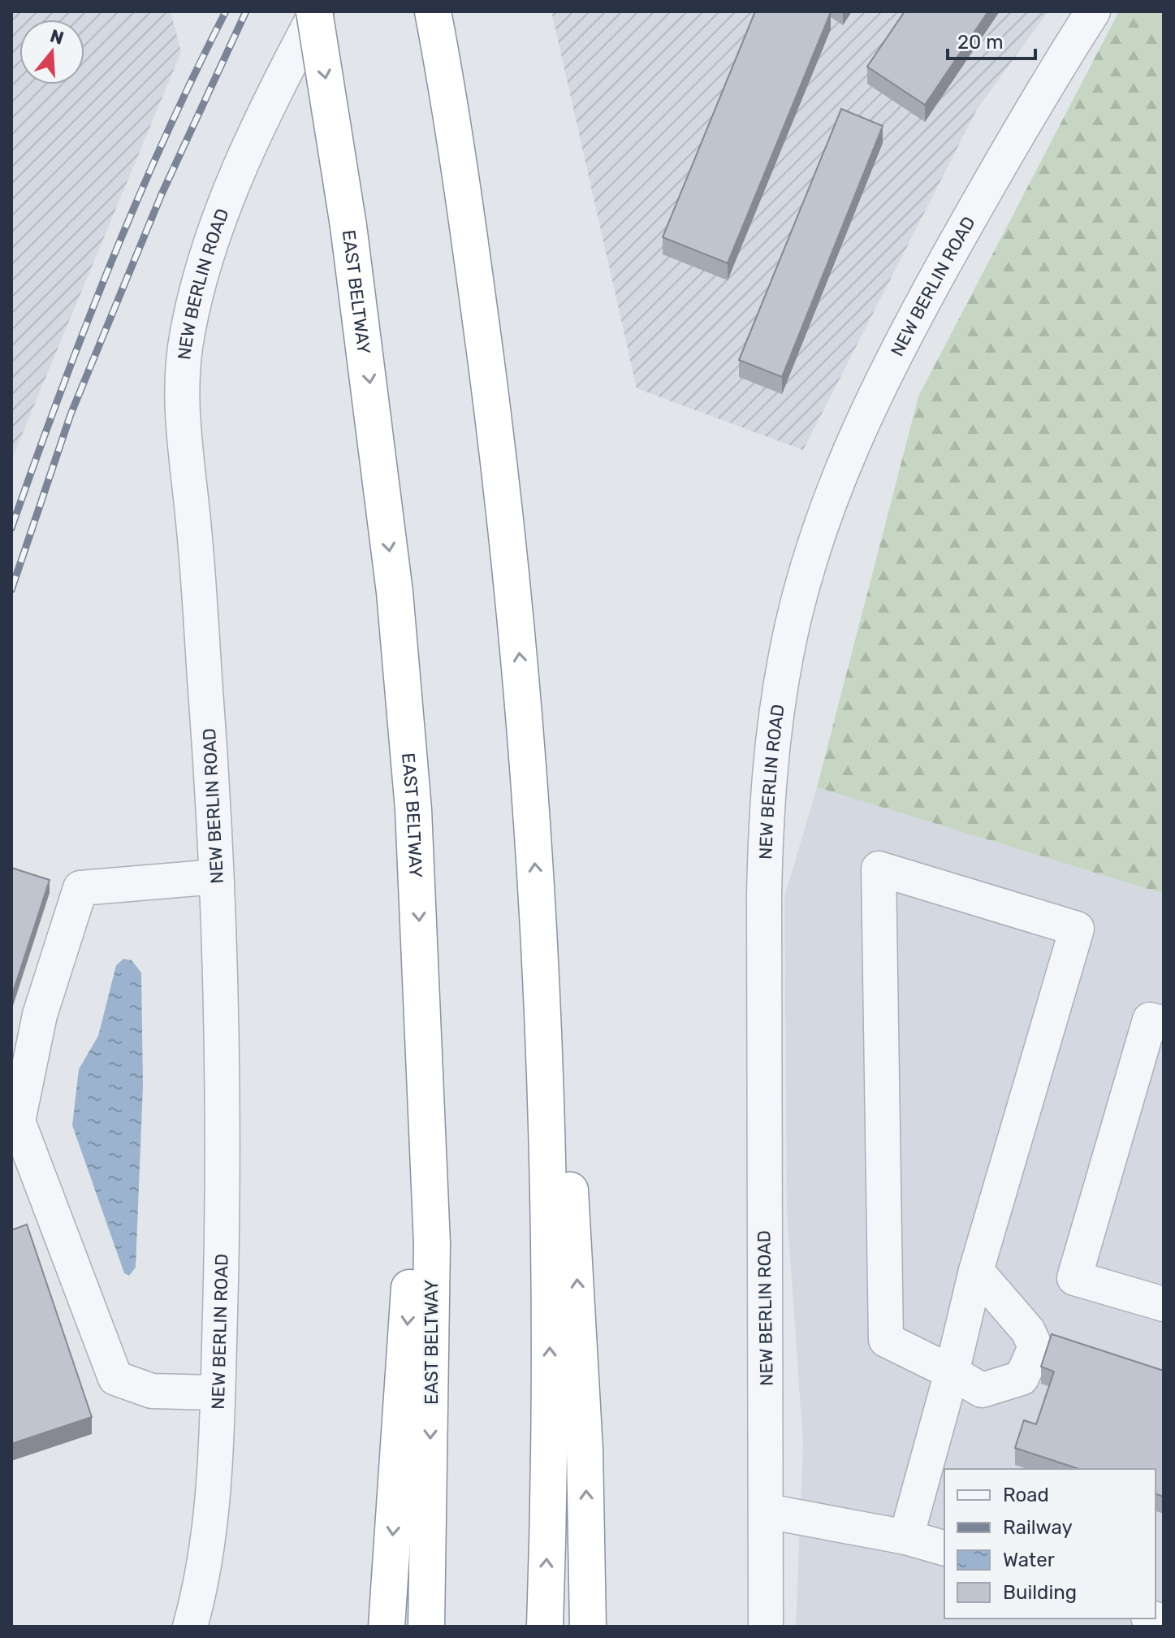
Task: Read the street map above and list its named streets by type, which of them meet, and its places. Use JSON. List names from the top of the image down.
{
  "streets": {
    "highway": ["EAST BELTWAY"],
    "street": ["NEW BERLIN ROAD"]
  },
  "crossings": [
    ["NEW BERLIN ROAD", "EAST BELTWAY"]
  ],
  "legend": [
    "Road",
    "Railway",
    "Water",
    "Building"
  ],
  "scale_bar": "20 m",
  "north": "top"
}
